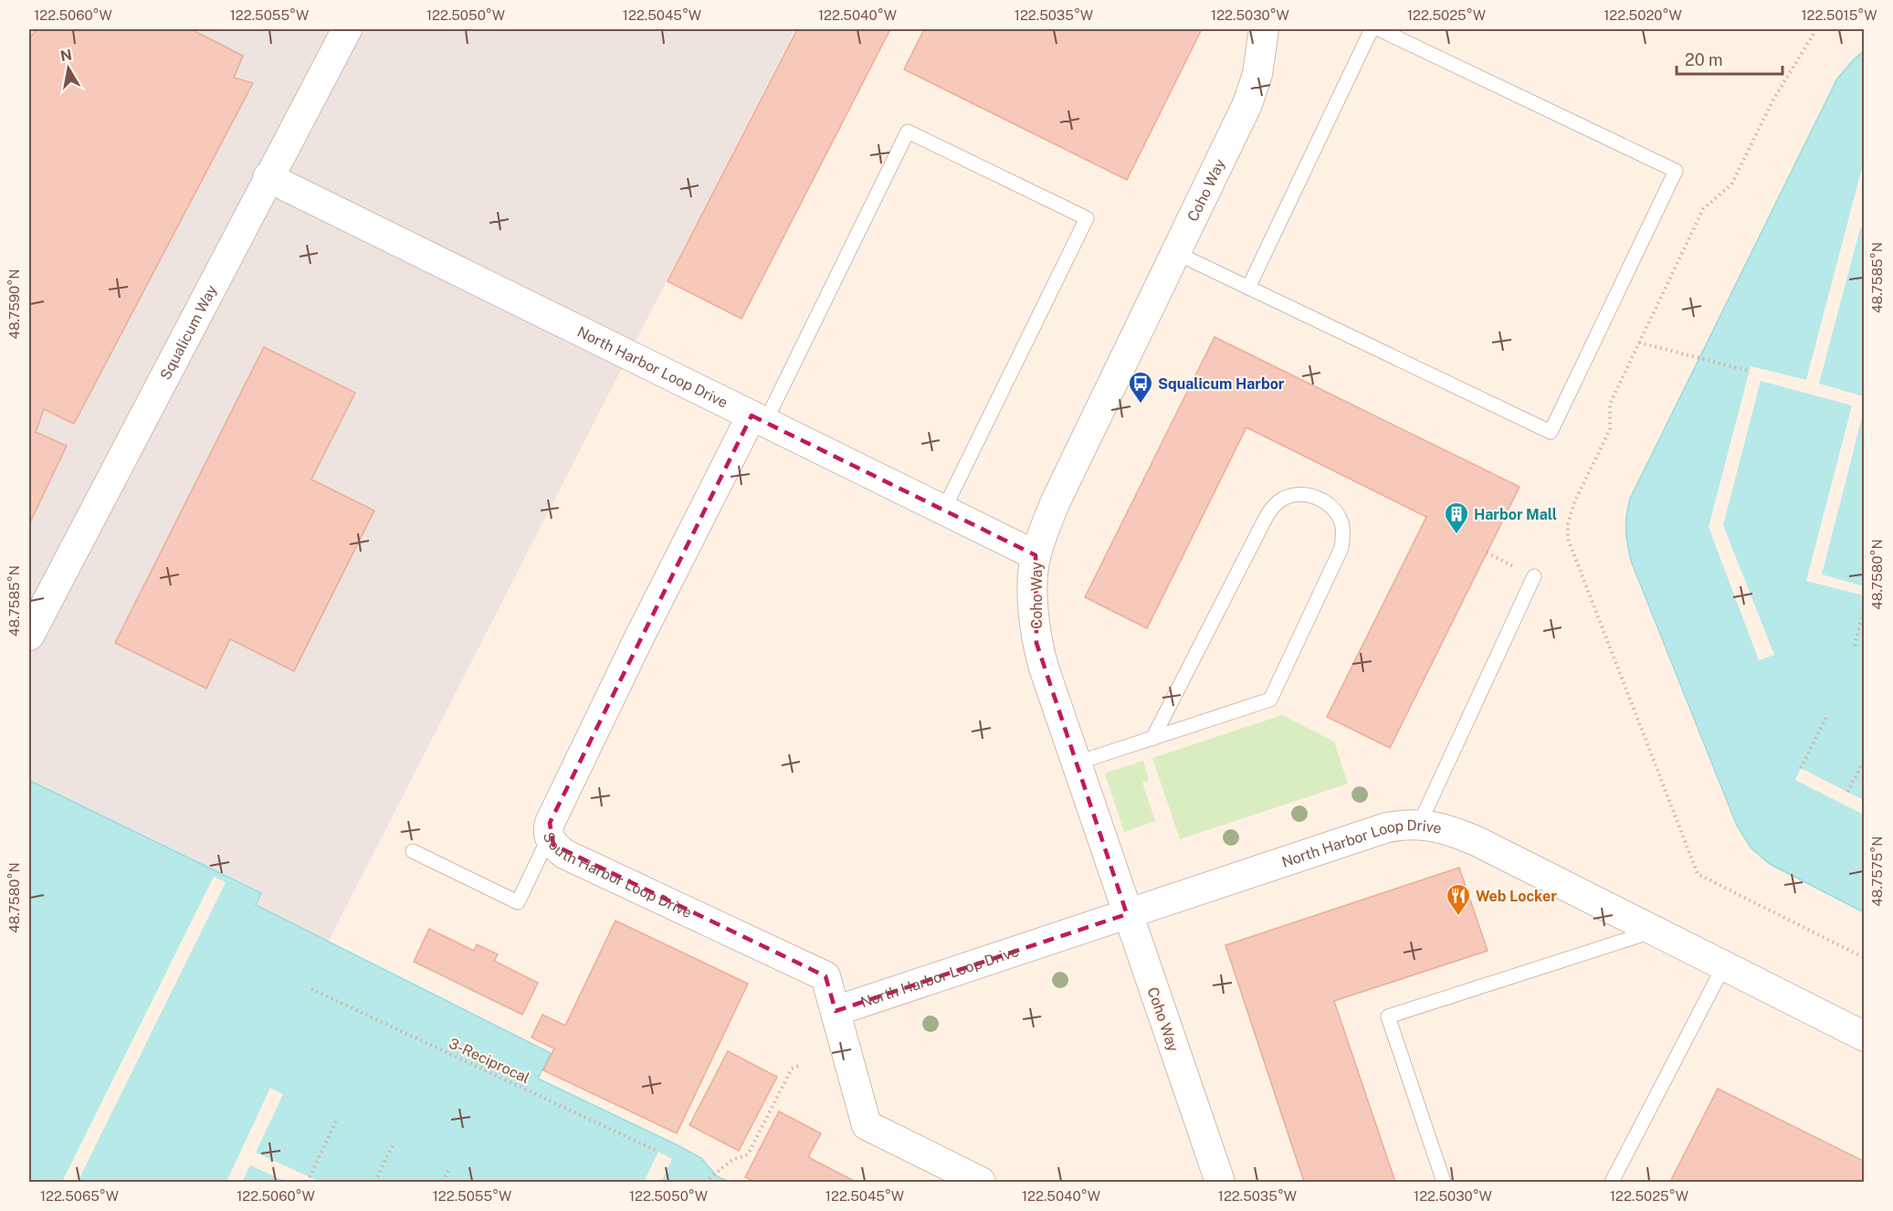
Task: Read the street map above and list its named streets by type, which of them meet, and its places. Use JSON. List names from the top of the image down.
{
  "streets": {
    "street": [
      "Coho Way",
      "Squalicum Way",
      "North Harbor Loop Drive",
      "South Harbor Loop Drive"
    ],
    "path": ["3-Reciprocal"]
  },
  "crossings": [
    ["Coho Way", "North Harbor Loop Drive"],
    ["Squalicum Way", "North Harbor Loop Drive"],
    ["North Harbor Loop Drive", "South Harbor Loop Drive"]
  ],
  "places": {
    "bus stop": ["Squalicum Harbor"],
    "building": ["Harbor Mall"],
    "restaurant": ["Web Locker"]
  },
  "scale_bar": "20 m",
  "north": "top",
  "coordinates": [
    "122.5060°W",
    "122.5055°W",
    "122.5050°W",
    "122.5045°W",
    "122.5040°W",
    "122.5035°W",
    "122.5030°W",
    "122.5025°W",
    "122.5020°W",
    "122.5015°W",
    "48.7585°N",
    "48.7590°N",
    "48.7580°N",
    "48.7575°N",
    "122.5065°W"
  ]
}
